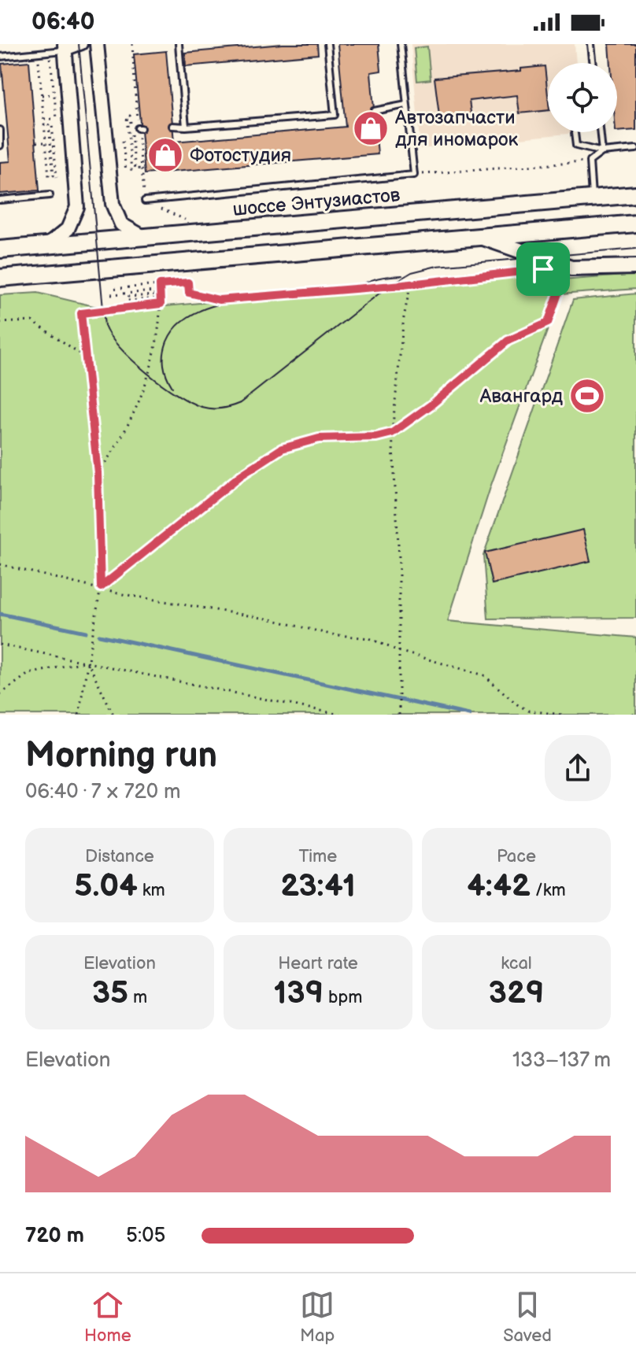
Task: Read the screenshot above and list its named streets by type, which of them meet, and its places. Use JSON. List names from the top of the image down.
{
  "streets": {
    "main road": ["шоссе Энтузиастов"]
  },
  "places": {
    "shop": ["Автозапчасти для иномарок", "Фотостудия"],
    "sports": ["Авангард"]
  },
  "page": {
    "status": "06:40",
    "heading": ["Morning run", "06:40 · 7 × 720 m"],
    "stats": [
      ["Distance", "5.04 km"],
      ["Time", "23:41"],
      ["Pace", "4:42 /km"],
      ["Elevation", "35 m"],
      ["Heart rate", "139 bpm"],
      ["kcal", "329"]
    ],
    "chart": ["Elevation", "133–137 m"],
    "list": [
      {
        "name": "720 m",
        "note": "5:05"
      }
    ],
    "tabs": ["Home", "Map", "Saved"]
  }
}
